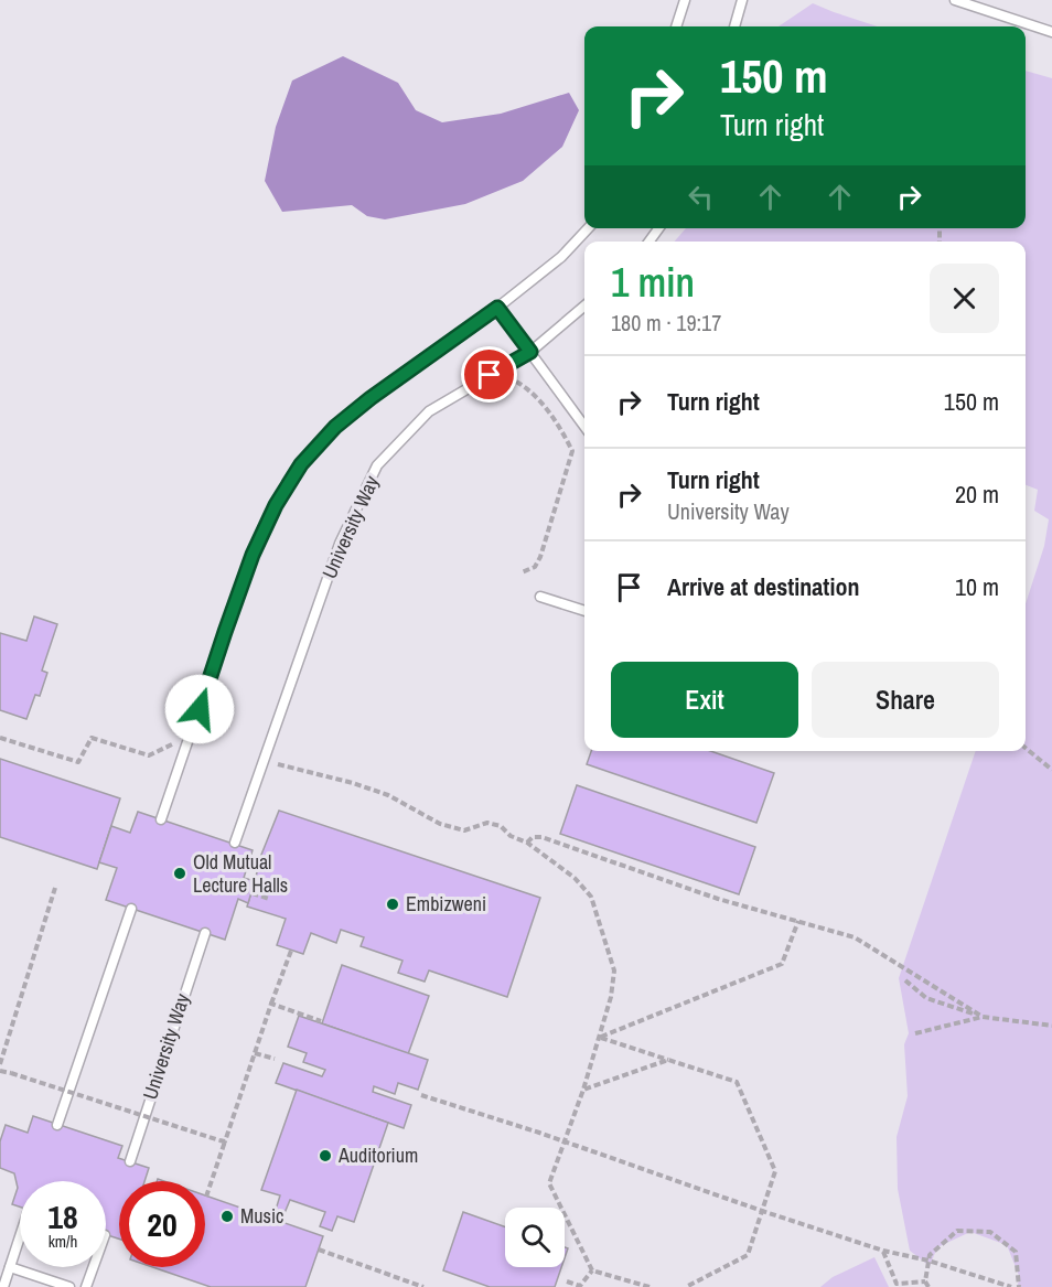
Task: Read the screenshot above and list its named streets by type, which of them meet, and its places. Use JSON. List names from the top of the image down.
{
  "streets": {
    "lane": ["University Way"]
  },
  "places": [
    "Old Mutual Lecture Halls",
    "Embizweni",
    "Auditorium",
    "Music"
  ],
  "page": {
    "turn": ["150 m", "Turn right"],
    "heading": ["1 min", "180 m · 19:17"],
    "list": [
      {
        "name": "Turn right",
        "value": "150 m"
      },
      {
        "name": "Turn right",
        "note": "University Way",
        "value": "20 m"
      },
      {
        "name": "Arrive at destination",
        "value": "10 m"
      }
    ],
    "buttons": ["Exit", "Share"],
    "speed": "18 km/h",
    "limit": "20"
  }
}
